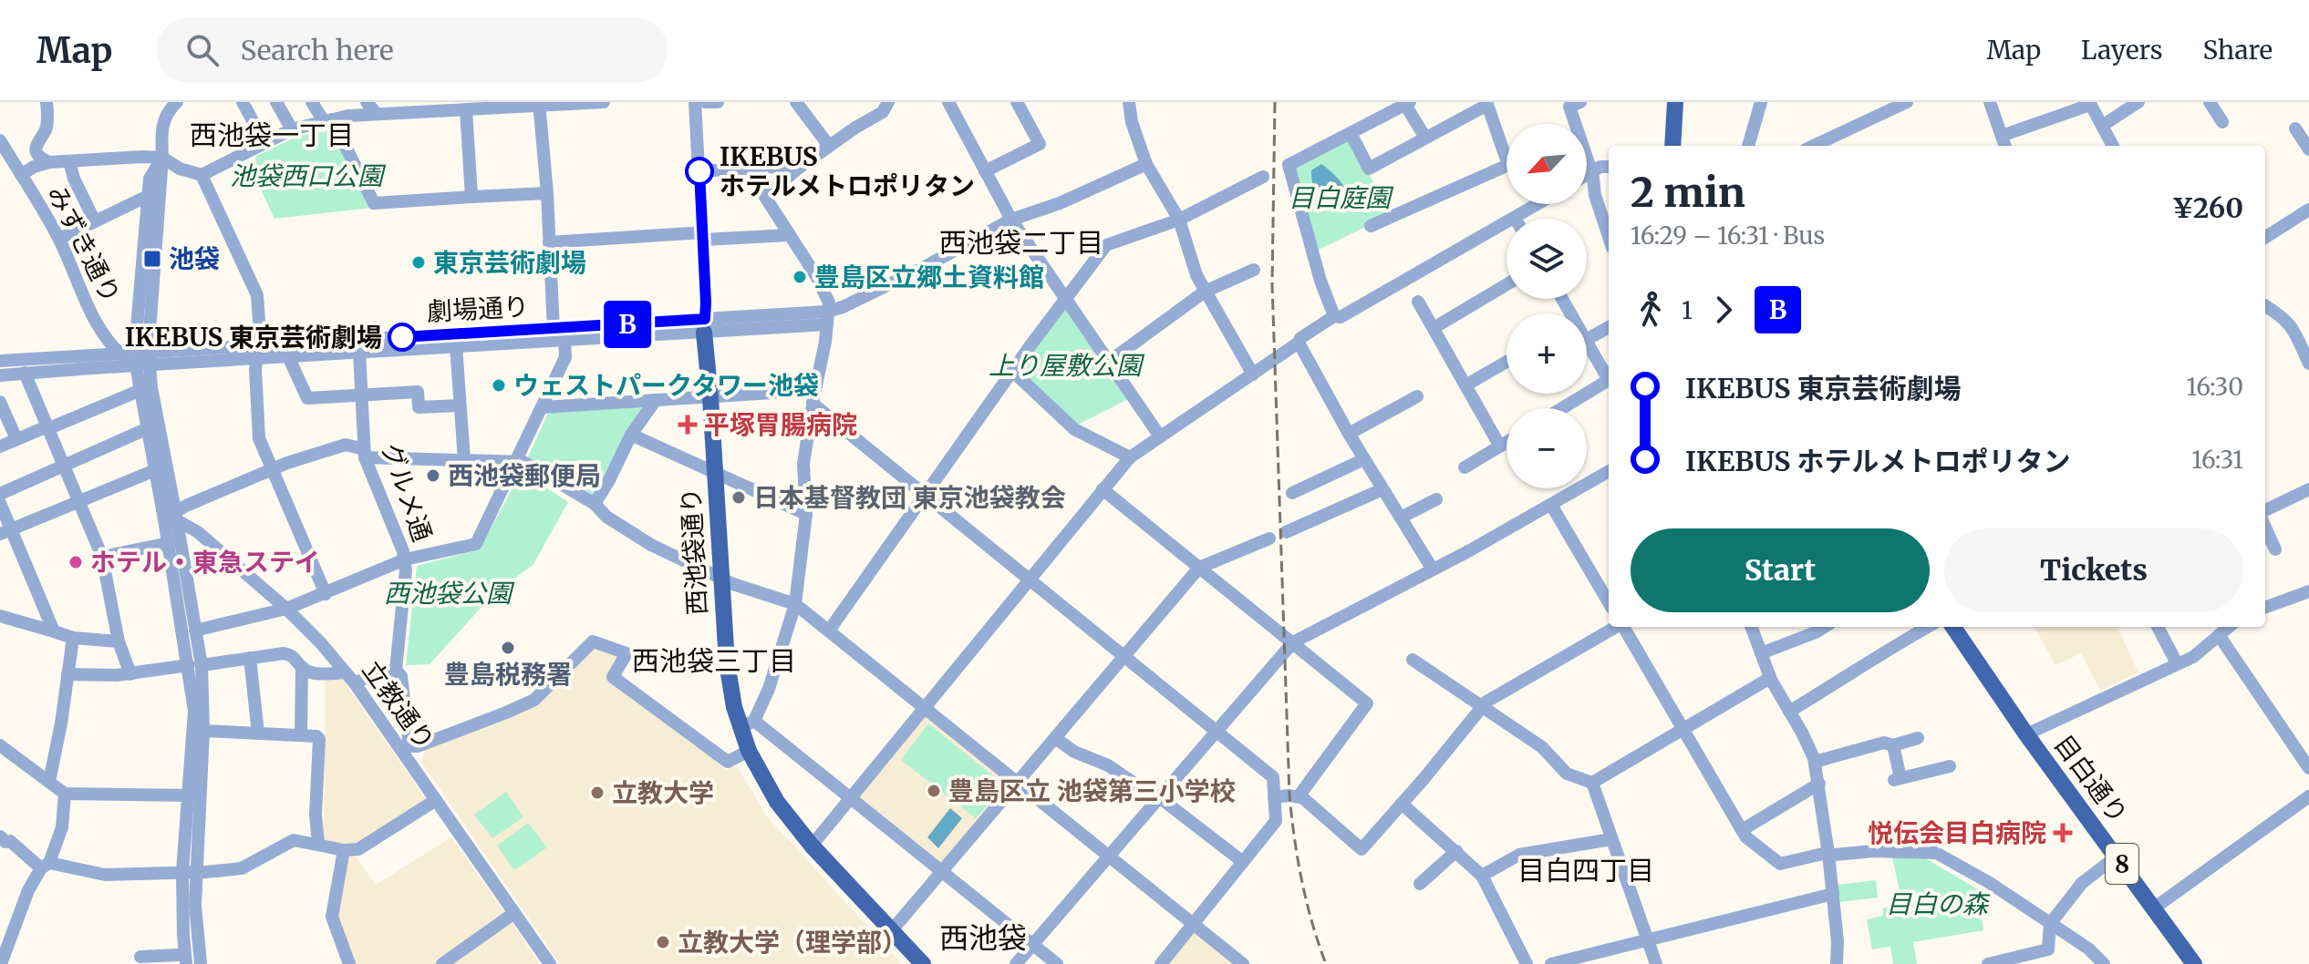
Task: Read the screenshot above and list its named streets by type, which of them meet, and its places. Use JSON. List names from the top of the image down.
{
  "streets": {
    "main road": ["西池袋通り", "目白通り", "8"],
    "street": [
      "みずき通り",
      "劇場通り",
      "グルメ通",
      "立教通り"
    ]
  },
  "crossings": [
    ["みずき通り", "劇場通り"],
    ["劇場通り", "グルメ通"],
    ["劇場通り", "西池袋通り"]
  ],
  "districts": [
    "西池袋一丁目",
    "西池袋二丁目",
    "西池袋三丁目",
    "目白四丁目",
    "西池袋"
  ],
  "parks": [
    "池袋西口公園",
    "目白庭園",
    "上り屋敷公園",
    "西池袋公園",
    "目白の森"
  ],
  "places": {
    "other": [
      "IKEBUS ホテルメトロポリタン",
      "東京芸術劇場",
      "豊島区立郷土資料館",
      "IKEBUS 東京芸術劇場",
      "ウェストパークタワー池袋",
      "西池袋郵便局",
      "日本基督教団 東京池袋教会",
      "ホテル・東急ステイ",
      "豊島税務署",
      "豊島区立 池袋第三小学校",
      "立教大学",
      "立教大学（理学部）"
    ],
    "transit": ["池袋"],
    "health": ["平塚胃腸病院", "悦伝会目白病院"]
  },
  "lines": ["bus line B"],
  "north": "bottom left",
  "page": {
    "header": "Map",
    "search": "Search here",
    "nav": ["Map", "Layers", "Share"],
    "on_map": "B",
    "map_buttons": ["+", "−"],
    "heading": ["2 min", "16:29 – 16:31 · Bus", "¥260"],
    "legs": ["1", "B"],
    "list": [
      {
        "name": "IKEBUS 東京芸術劇場",
        "value": "16:30"
      },
      {
        "name": "IKEBUS ホテルメトロポリタン",
        "value": "16:31"
      }
    ],
    "buttons": ["Start", "Tickets"]
  }
}
